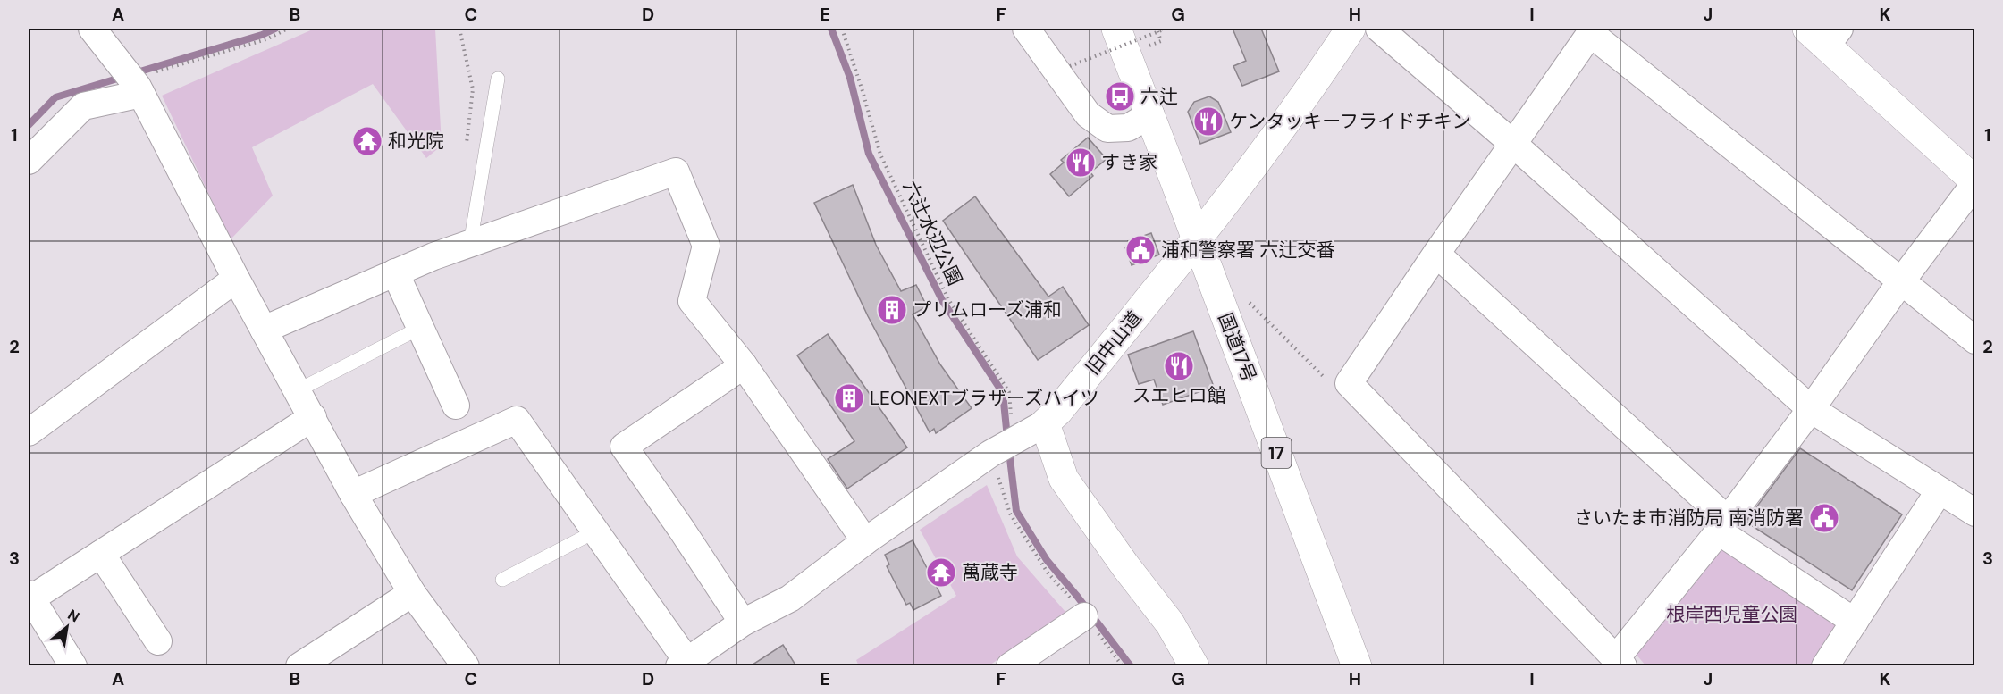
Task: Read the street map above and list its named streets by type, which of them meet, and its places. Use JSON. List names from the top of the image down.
{
  "streets": {
    "main road": ["旧中山道", "国道17号", "17"],
    "path": ["六辻水辺公園"]
  },
  "crossings": [
    ["旧中山道", "国道17号"]
  ],
  "parks": ["根岸西児童公園"],
  "places": {
    "bus stop": ["六辻"],
    "restaurant": ["ケンタッキーフライドチキン", "すき家", "スエヒロ館"],
    "temple": ["和光院", "萬蔵寺"],
    "public building": ["浦和警察署 六辻交番", "さいたま市消防局 南消防署"],
    "building": ["プリムローズ浦和", "LEONEXTブラザーズハイツ"]
  },
  "north": "top right",
  "grid": {
    "columns": [
      "A",
      "B",
      "C",
      "D",
      "E",
      "F",
      "G",
      "H",
      "I",
      "J",
      "K"
    ],
    "rows": ["1", "2", "3"]
  }
}
